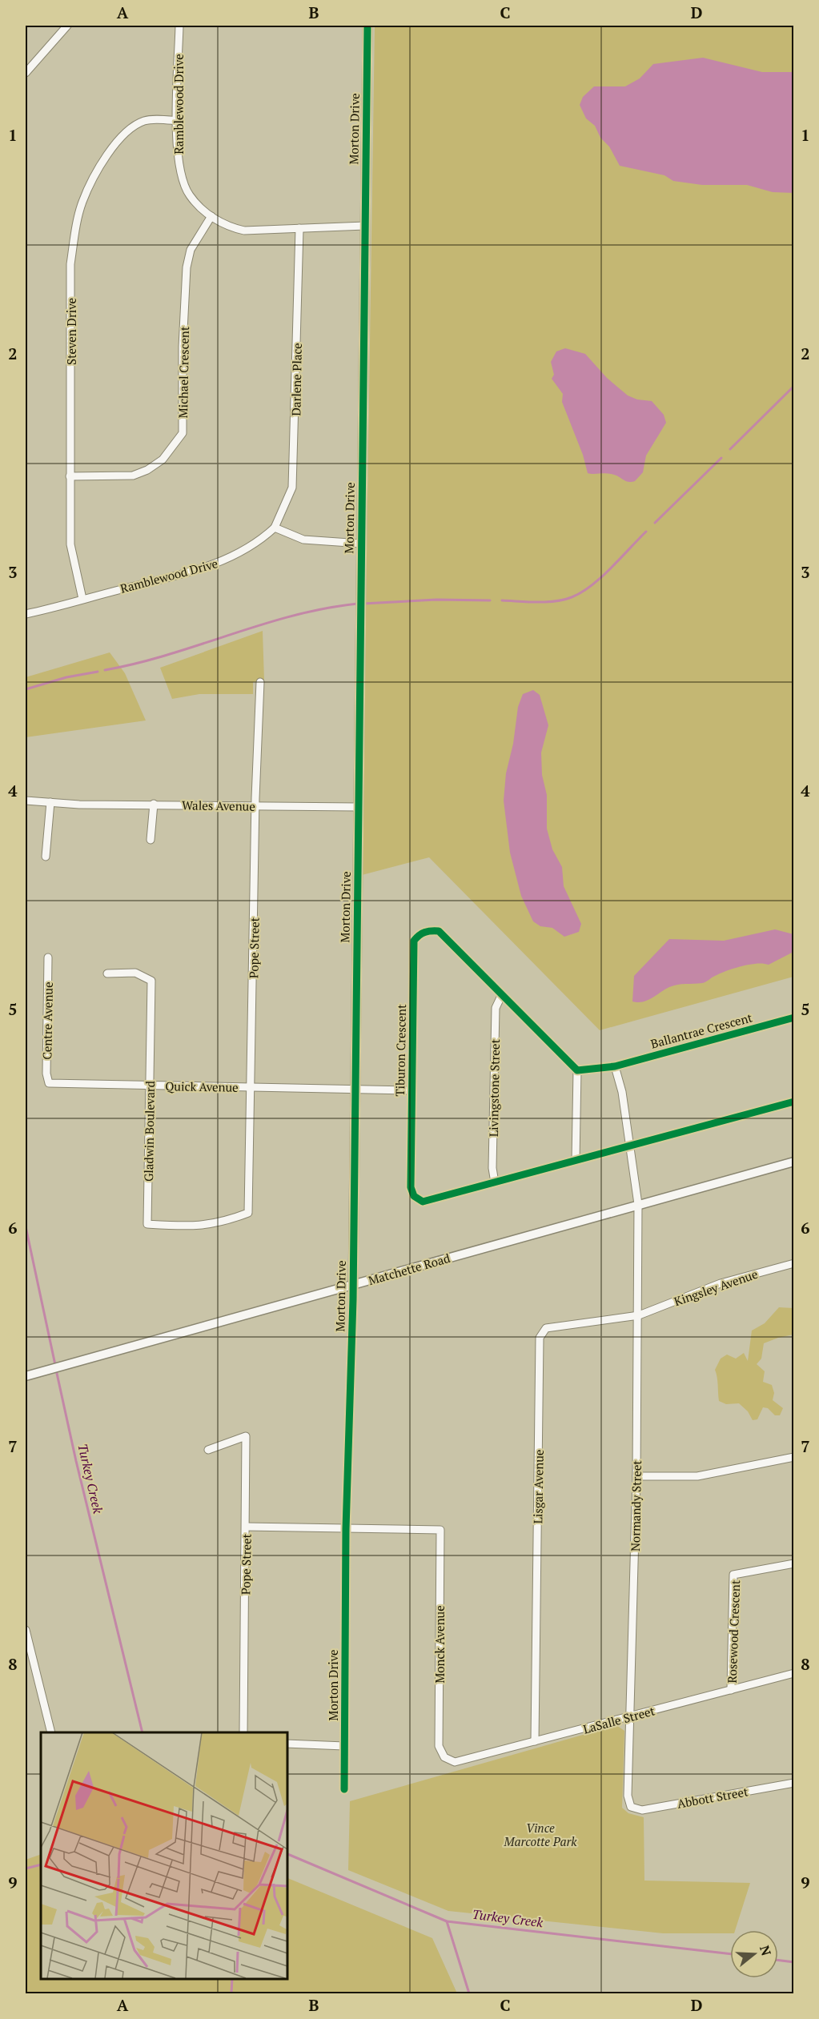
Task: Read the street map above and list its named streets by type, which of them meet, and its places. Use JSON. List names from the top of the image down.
{
  "streets": {
    "street": [
      "Ramblewood Drive",
      "Morton Drive",
      "Steven Drive",
      "Michael Crescent",
      "Darlene Place",
      "Wales Avenue",
      "Pope Street",
      "Centre Avenue",
      "Ballantrae Crescent",
      "Tiburon Crescent",
      "Quick Avenue",
      "Livingstone Street",
      "Gladwin Boulevard",
      "Matchette Road",
      "Kingsley Avenue",
      "Lisgar Avenue",
      "Normandy Street",
      "Rosewood Crescent",
      "Monck Avenue",
      "LaSalle Street",
      "Abbott Street"
    ]
  },
  "crossings": [
    ["Ramblewood Drive", "Morton Drive"],
    ["Ramblewood Drive", "Steven Drive"],
    ["Ramblewood Drive", "Michael Crescent"],
    ["Ramblewood Drive", "Darlene Place"],
    ["Morton Drive", "Wales Avenue"],
    ["Morton Drive", "Quick Avenue"],
    ["Morton Drive", "Matchette Road"],
    ["Morton Drive", "Monck Avenue"],
    ["Steven Drive", "Michael Crescent"],
    ["Wales Avenue", "Pope Street"],
    ["Pope Street", "Quick Avenue"],
    ["Pope Street", "Gladwin Boulevard"],
    ["Centre Avenue", "Quick Avenue"],
    ["Ballantrae Crescent", "Normandy Street"],
    ["Tiburon Crescent", "Quick Avenue"],
    ["Tiburon Crescent", "Livingstone Street"],
    ["Tiburon Crescent", "Normandy Street"],
    ["Quick Avenue", "Gladwin Boulevard"],
    ["Matchette Road", "Normandy Street"],
    ["Kingsley Avenue", "Lisgar Avenue"],
    ["Kingsley Avenue", "Normandy Street"],
    ["Lisgar Avenue", "Normandy Street"],
    ["Lisgar Avenue", "LaSalle Street"],
    ["Normandy Street", "LaSalle Street"],
    ["Normandy Street", "Abbott Street"],
    ["Rosewood Crescent", "LaSalle Street"],
    ["Monck Avenue", "LaSalle Street"]
  ],
  "water": ["Turkey Creek"],
  "parks": ["Vince Marcotte Park"],
  "north": "right",
  "grid": {
    "columns": [
      "A",
      "B",
      "C",
      "D"
    ],
    "rows": [
      "1",
      "2",
      "3",
      "4",
      "5",
      "6",
      "7",
      "8",
      "9"
    ]
  }
}
